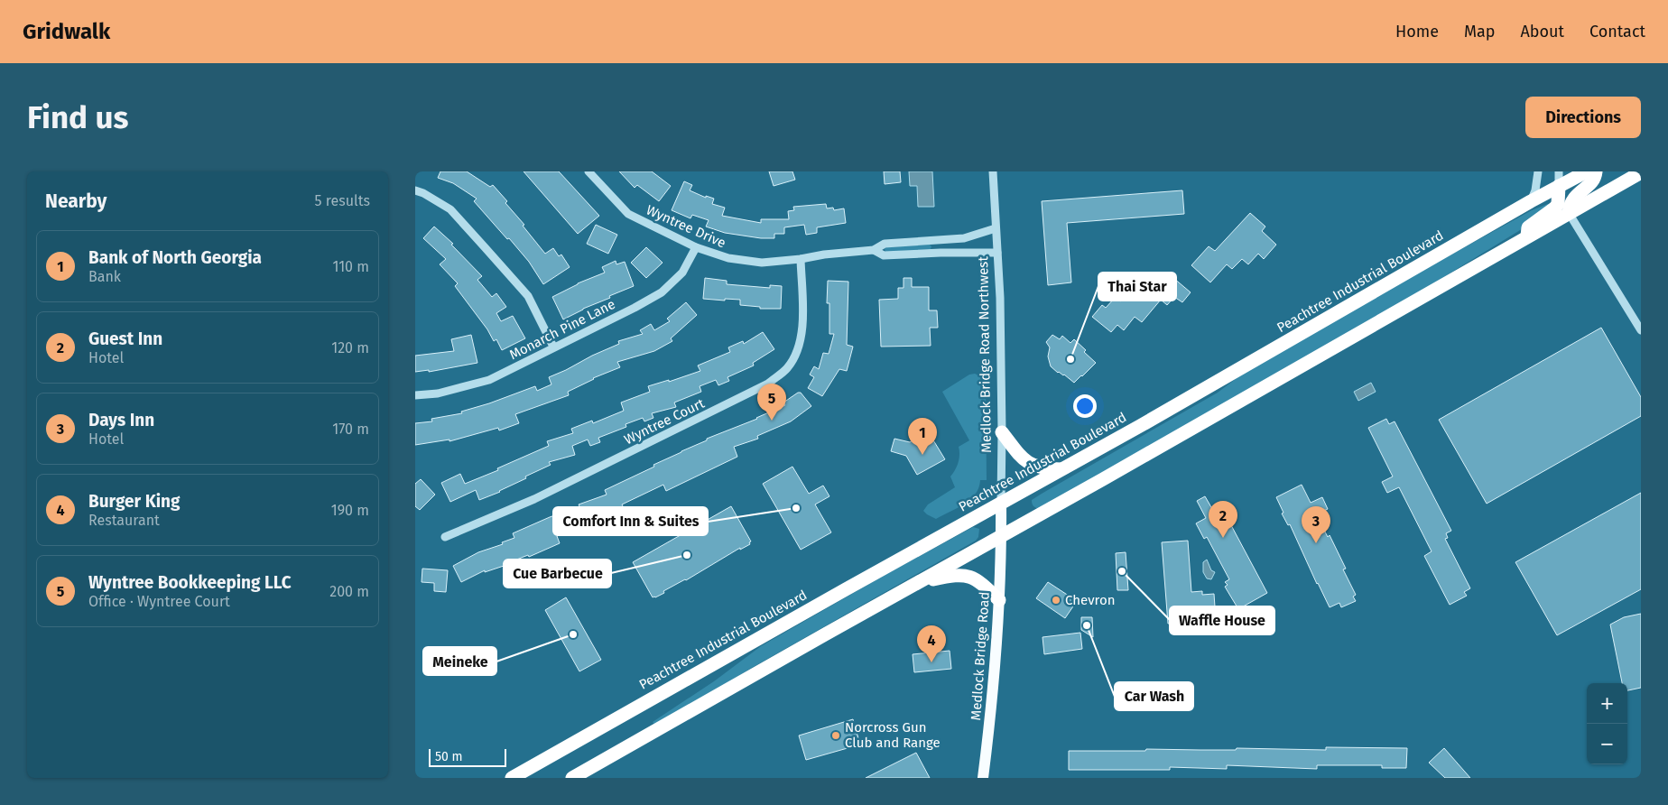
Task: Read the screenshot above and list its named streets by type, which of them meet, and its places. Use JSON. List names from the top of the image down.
{
  "streets": {
    "highway": ["Peachtree Industrial Boulevard"],
    "main road": ["Medlock Bridge Road Northwest", "Medlock Bridge Road"],
    "street": ["Wyntree Drive", "Monarch Pine Lane", "Wyntree Court"]
  },
  "crossings": [
    ["Wyntree Drive", "Monarch Pine Lane"],
    ["Wyntree Drive", "Medlock Bridge Road Northwest"],
    ["Wyntree Drive", "Wyntree Court"],
    ["Peachtree Industrial Boulevard", "Medlock Bridge Road Northwest"],
    ["Medlock Bridge Road Northwest", "Medlock Bridge Road"]
  ],
  "places": [
    "Thai Star",
    "Comfort Inn & Suites",
    "Cue Barbecue",
    "Waffle House",
    "Chevron",
    "Car Wash",
    "Meineke",
    "Norcross Gun Club and Range"
  ],
  "scale_bar": "50 m",
  "page": {
    "header": "Gridwalk",
    "nav": [
      "Home",
      "Map",
      "About",
      "Contact"
    ],
    "buttons": "Directions",
    "title": "Find us",
    "heading": ["Nearby", "5 results"],
    "list": [
      {
        "mark": "1",
        "name": "Bank of North Georgia",
        "note": "Bank",
        "value": "110 m"
      },
      {
        "mark": "2",
        "name": "Guest Inn",
        "note": "Hotel",
        "value": "120 m"
      },
      {
        "mark": "3",
        "name": "Days Inn",
        "note": "Hotel",
        "value": "170 m"
      },
      {
        "mark": "4",
        "name": "Burger King",
        "note": "Restaurant",
        "value": "190 m"
      },
      {
        "mark": "5",
        "name": "Wyntree Bookkeeping LLC",
        "note": "Office · Wyntree Court",
        "value": "200 m"
      }
    ],
    "pins": [
      "5",
      "1",
      "2",
      "3",
      "4"
    ],
    "map_buttons": ["+", "−"],
    "scale": "50 m"
  }
}
